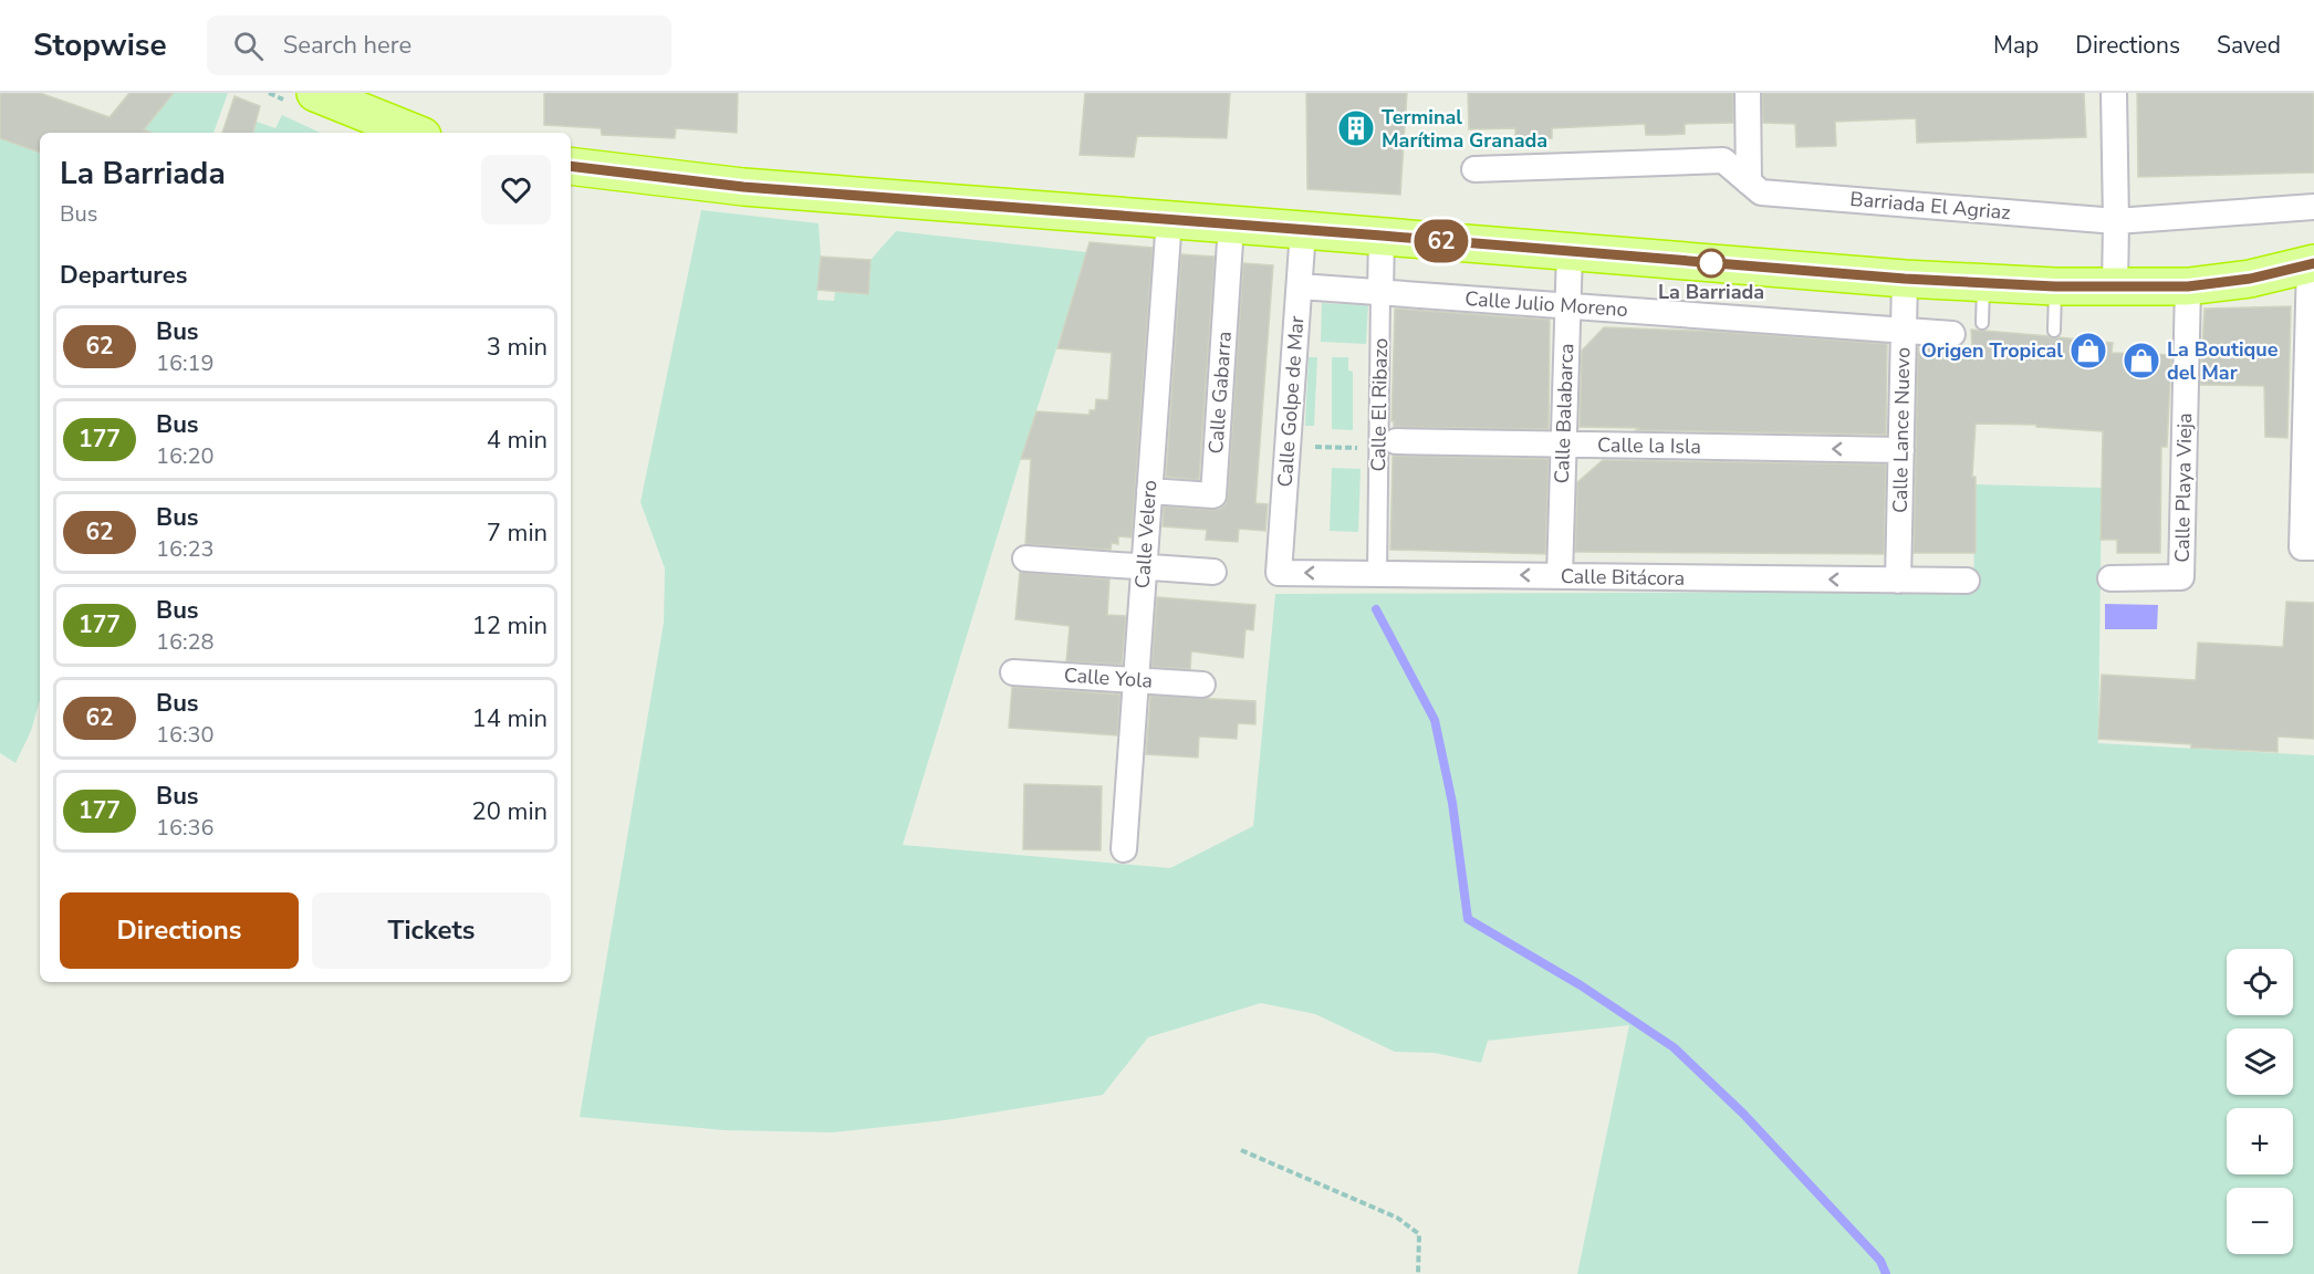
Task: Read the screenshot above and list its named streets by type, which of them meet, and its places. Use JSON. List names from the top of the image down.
{
  "streets": {
    "street": [
      "Barriada El Agriaz",
      "Calle Julio Moreno",
      "Calle Gabarra",
      "Calle Golpe de Mar",
      "Calle El Ribazo",
      "Calle Balabarca",
      "Calle Lance Nuevo",
      "Calle la Isla",
      "Calle Playa Vieja",
      "Calle Velero",
      "Calle Bitácora",
      "Calle Yola"
    ]
  },
  "crossings": [
    ["Calle Julio Moreno", "Calle Golpe de Mar"],
    ["Calle Julio Moreno", "Calle El Ribazo"],
    ["Calle Julio Moreno", "Calle Balabarca"],
    ["Calle Julio Moreno", "Calle Lance Nuevo"],
    ["Calle Gabarra", "Calle Velero"],
    ["Calle Golpe de Mar", "Calle Bitácora"],
    ["Calle El Ribazo", "Calle la Isla"],
    ["Calle El Ribazo", "Calle Bitácora"],
    ["Calle Balabarca", "Calle la Isla"],
    ["Calle Balabarca", "Calle Bitácora"],
    ["Calle Lance Nuevo", "Calle la Isla"],
    ["Calle Lance Nuevo", "Calle Bitácora"],
    ["Calle Velero", "Calle Yola"]
  ],
  "one_way": ["Calle la Isla", "Calle Bitácora"],
  "places": {
    "building": ["Terminal Marítima Granada"],
    "other": ["La Barriada"],
    "shop": ["Origen Tropical", "La Boutique del Mar"]
  },
  "lines": ["bus line 62"],
  "page": {
    "header": "Stopwise",
    "search": "Search here",
    "nav": ["Map", "Directions", "Saved"],
    "on_map": "62",
    "heading": [
      ["La Barriada", "Bus"],
      "Departures"
    ],
    "list": [
      {
        "mark": "62",
        "name": "Bus",
        "note": "16:19",
        "value": "3 min"
      },
      {
        "mark": "177",
        "name": "Bus",
        "note": "16:20",
        "value": "4 min"
      },
      {
        "mark": "62",
        "name": "Bus",
        "note": "16:23",
        "value": "7 min"
      },
      {
        "mark": "177",
        "name": "Bus",
        "note": "16:28",
        "value": "12 min"
      },
      {
        "mark": "62",
        "name": "Bus",
        "note": "16:30",
        "value": "14 min"
      },
      {
        "mark": "177",
        "name": "Bus",
        "note": "16:36",
        "value": "20 min"
      }
    ],
    "buttons": ["Directions", "Tickets"],
    "map_buttons": ["+", "−"]
  }
}
